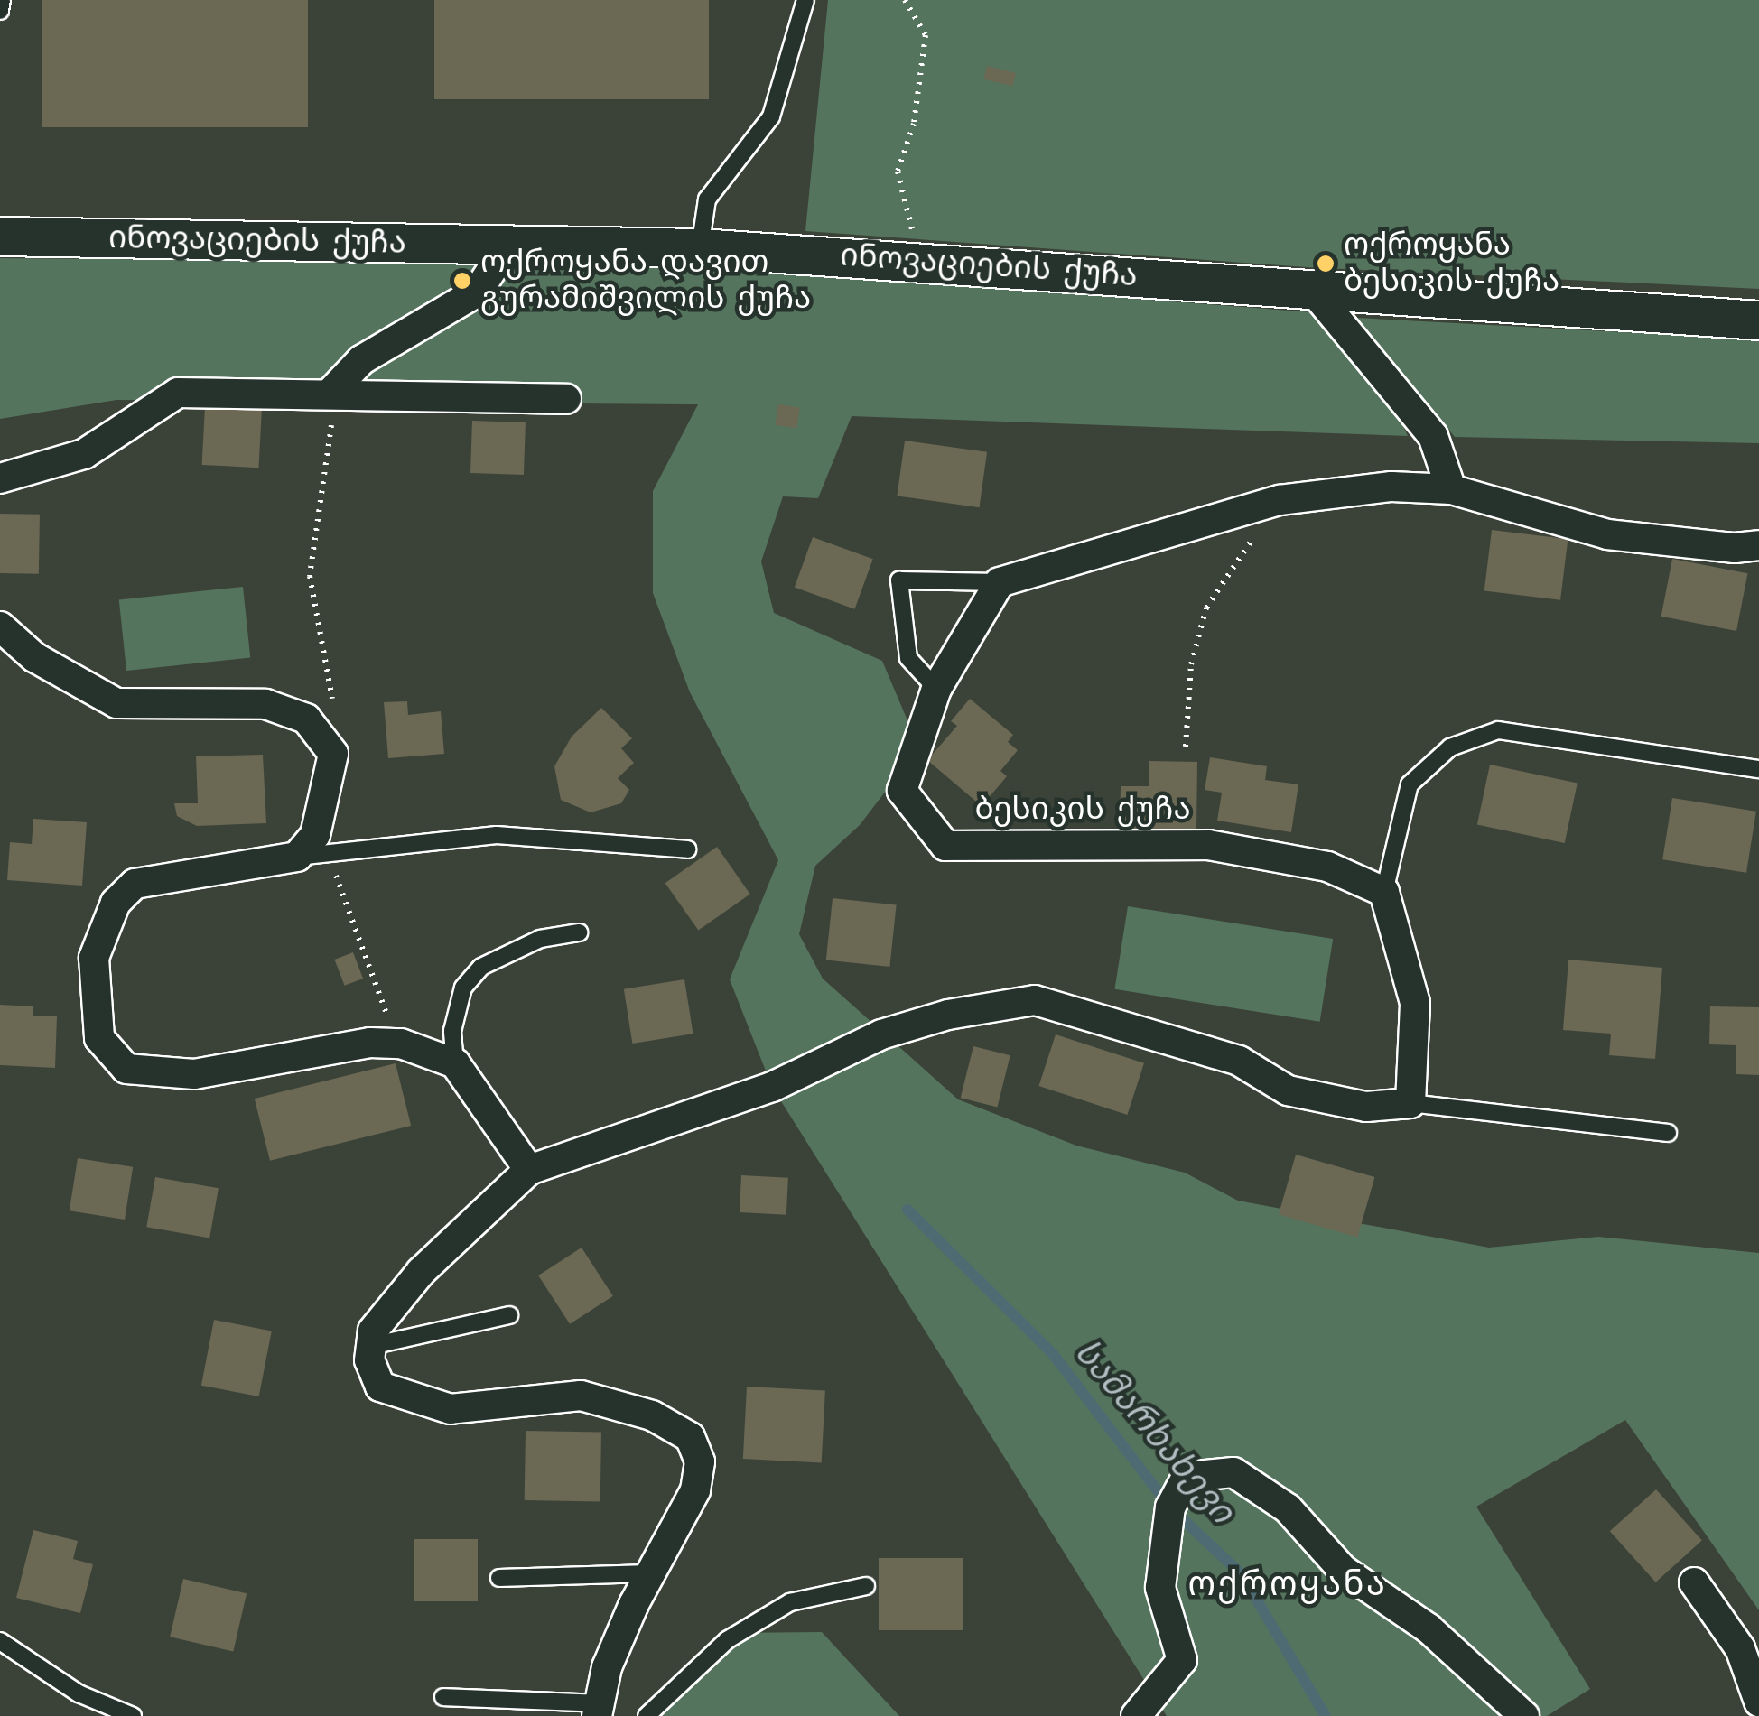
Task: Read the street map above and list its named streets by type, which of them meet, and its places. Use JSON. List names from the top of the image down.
{
  "streets": {
    "street": ["ინოვაციების ქუჩა", "ბესიკის ქუჩა"]
  },
  "districts": ["ოქროყანა"],
  "water": ["სამარხახევი"],
  "places": ["ოქროყანა ბესიკის ქუჩა", "ოქროყანა დავით გურამიშვილის ქუჩა"]
}
